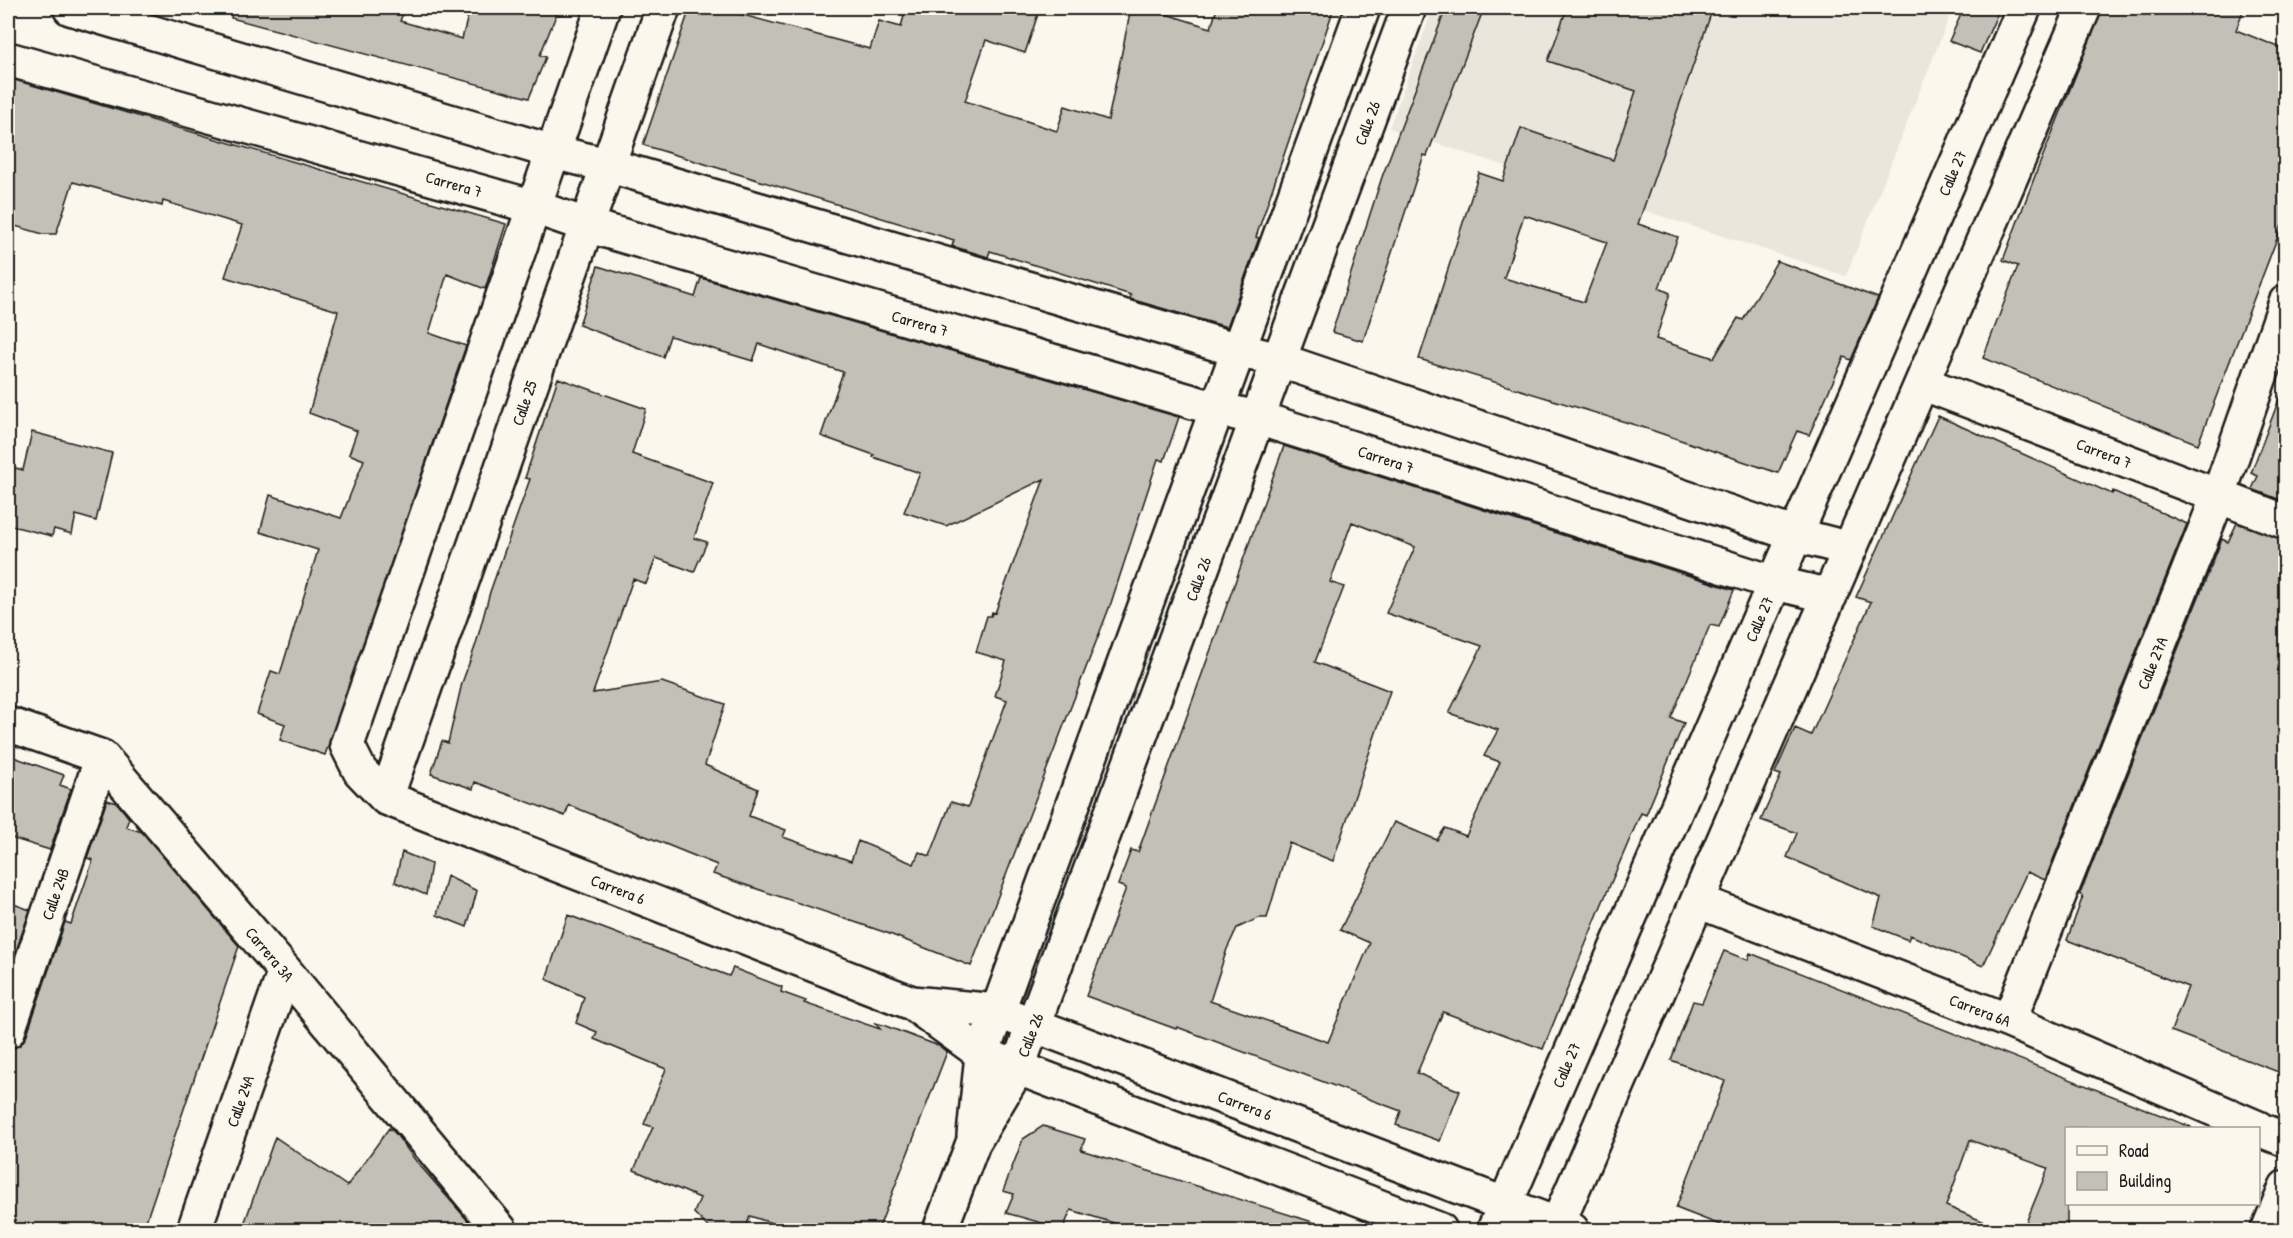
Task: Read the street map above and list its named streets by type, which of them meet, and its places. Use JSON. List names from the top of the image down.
{
  "streets": {
    "street": [
      "Calle 26",
      "Calle 27",
      "Carrera 7",
      "Calle 25",
      "Calle 27A",
      "Carrera 6",
      "Calle 24B",
      "Carrera 3A",
      "Carrera 6A",
      "Calle 24A"
    ]
  },
  "crossings": [
    ["Calle 26", "Carrera 7"],
    ["Calle 26", "Carrera 6"],
    ["Calle 27", "Carrera 7"],
    ["Calle 27", "Carrera 6"],
    ["Carrera 7", "Calle 25"],
    ["Carrera 7", "Calle 27A"],
    ["Carrera 7", "Carrera 6"],
    ["Calle 25", "Carrera 6"],
    ["Calle 27A", "Carrera 6A"],
    ["Calle 24B", "Carrera 3A"],
    ["Carrera 3A", "Calle 24A"]
  ],
  "legend": ["Road", "Building"]
}
